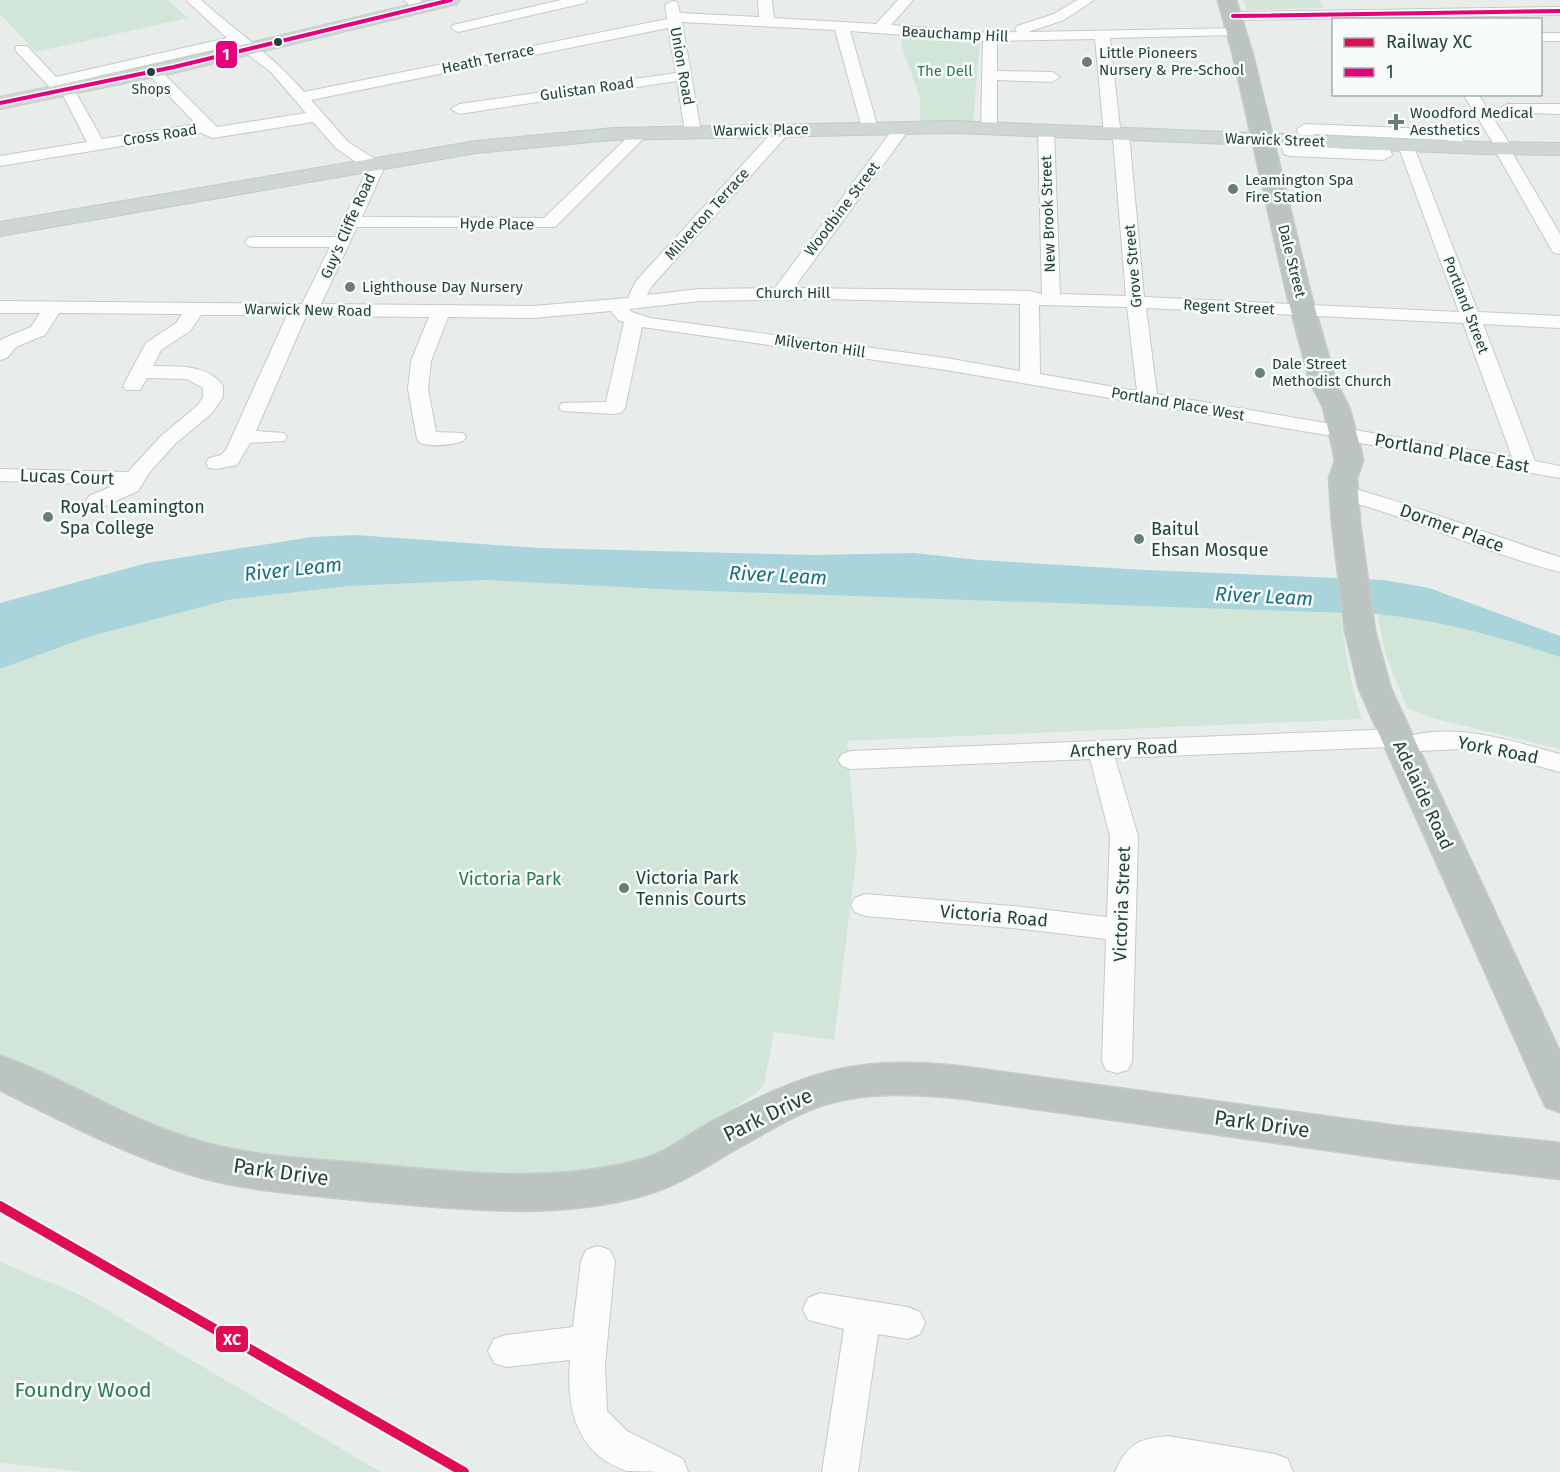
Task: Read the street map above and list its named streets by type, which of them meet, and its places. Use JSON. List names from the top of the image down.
{
  "streets": {
    "highway": ["Dale Street", "Adelaide Road", "Park Drive"],
    "main road": ["Warwick Place", "Warwick Street"],
    "street": [
      "Beauchamp Hill",
      "Heath Terrace",
      "Union Road",
      "Gulistan Road",
      "Cross Road",
      "Woodbine Street",
      "Milverton Terrace",
      "New Brook Street",
      "Hyde Place",
      "Guy's Cliffe Road",
      "Grove Street",
      "Church Hill",
      "Portland Street",
      "Regent Street",
      "Warwick New Road",
      "Milverton Hill",
      "Portland Place West",
      "Portland Place East",
      "Lucas Court",
      "Dormer Place",
      "Archery Road",
      "York Road",
      "Victoria Street",
      "Victoria Road"
    ]
  },
  "crossings": [
    ["Beauchamp Hill", "Heath Terrace"],
    ["Beauchamp Hill", "Union Road"],
    ["Beauchamp Hill", "Dale Street"],
    ["Beauchamp Hill", "Grove Street"],
    ["Heath Terrace", "Union Road"],
    ["Heath Terrace", "Guy's Cliffe Road"],
    ["Union Road", "Gulistan Road"],
    ["Union Road", "Warwick Place"],
    ["Warwick Place", "Warwick Street"],
    ["Warwick Place", "Woodbine Street"],
    ["Warwick Place", "Milverton Terrace"],
    ["Warwick Place", "Hyde Place"],
    ["Warwick Place", "Guy's Cliffe Road"],
    ["Cross Road", "Guy's Cliffe Road"],
    ["Warwick Street", "New Brook Street"],
    ["Warwick Street", "Dale Street"],
    ["Warwick Street", "Grove Street"],
    ["Warwick Street", "Portland Street"],
    ["Woodbine Street", "Church Hill"],
    ["Milverton Terrace", "Church Hill"],
    ["Milverton Terrace", "Warwick New Road"],
    ["Milverton Terrace", "Milverton Hill"],
    ["New Brook Street", "Regent Street"],
    ["Hyde Place", "Guy's Cliffe Road"],
    ["Guy's Cliffe Road", "Warwick New Road"],
    ["Dale Street", "Regent Street"],
    ["Dale Street", "Portland Place West"],
    ["Dale Street", "Portland Place East"],
    ["Dale Street", "Adelaide Road"],
    ["Grove Street", "Regent Street"],
    ["Grove Street", "Portland Place West"],
    ["Church Hill", "Regent Street"],
    ["Church Hill", "Warwick New Road"],
    ["Church Hill", "Milverton Hill"],
    ["Portland Street", "Regent Street"],
    ["Portland Street", "Portland Place East"],
    ["Warwick New Road", "Milverton Hill"],
    ["Warwick New Road", "Lucas Court"],
    ["Milverton Hill", "Portland Place West"],
    ["Portland Place West", "Portland Place East"],
    ["Portland Place West", "Adelaide Road"],
    ["Portland Place East", "Adelaide Road"],
    ["Dormer Place", "Adelaide Road"],
    ["Archery Road", "York Road"],
    ["Archery Road", "Adelaide Road"],
    ["Archery Road", "Victoria Street"],
    ["York Road", "Adelaide Road"],
    ["Victoria Street", "Victoria Road"]
  ],
  "water": ["River Leam"],
  "parks": ["The Dell", "Victoria Park", "Foundry Wood"],
  "places": {
    "other": [
      "Little Pioneers Nursery & Pre-School",
      "Shops",
      "Leamington Spa Fire Station",
      "Lighthouse Day Nursery",
      "Dale Street Methodist Church",
      "Royal Leamington Spa College",
      "Baitul Ehsan Mosque",
      "Victoria Park Tennis Courts"
    ],
    "health": ["Woodford Medical Aesthetics"]
  },
  "lines": ["transit line 1", "rail line XC"],
  "legend": ["Railway XC", "1"]
}
